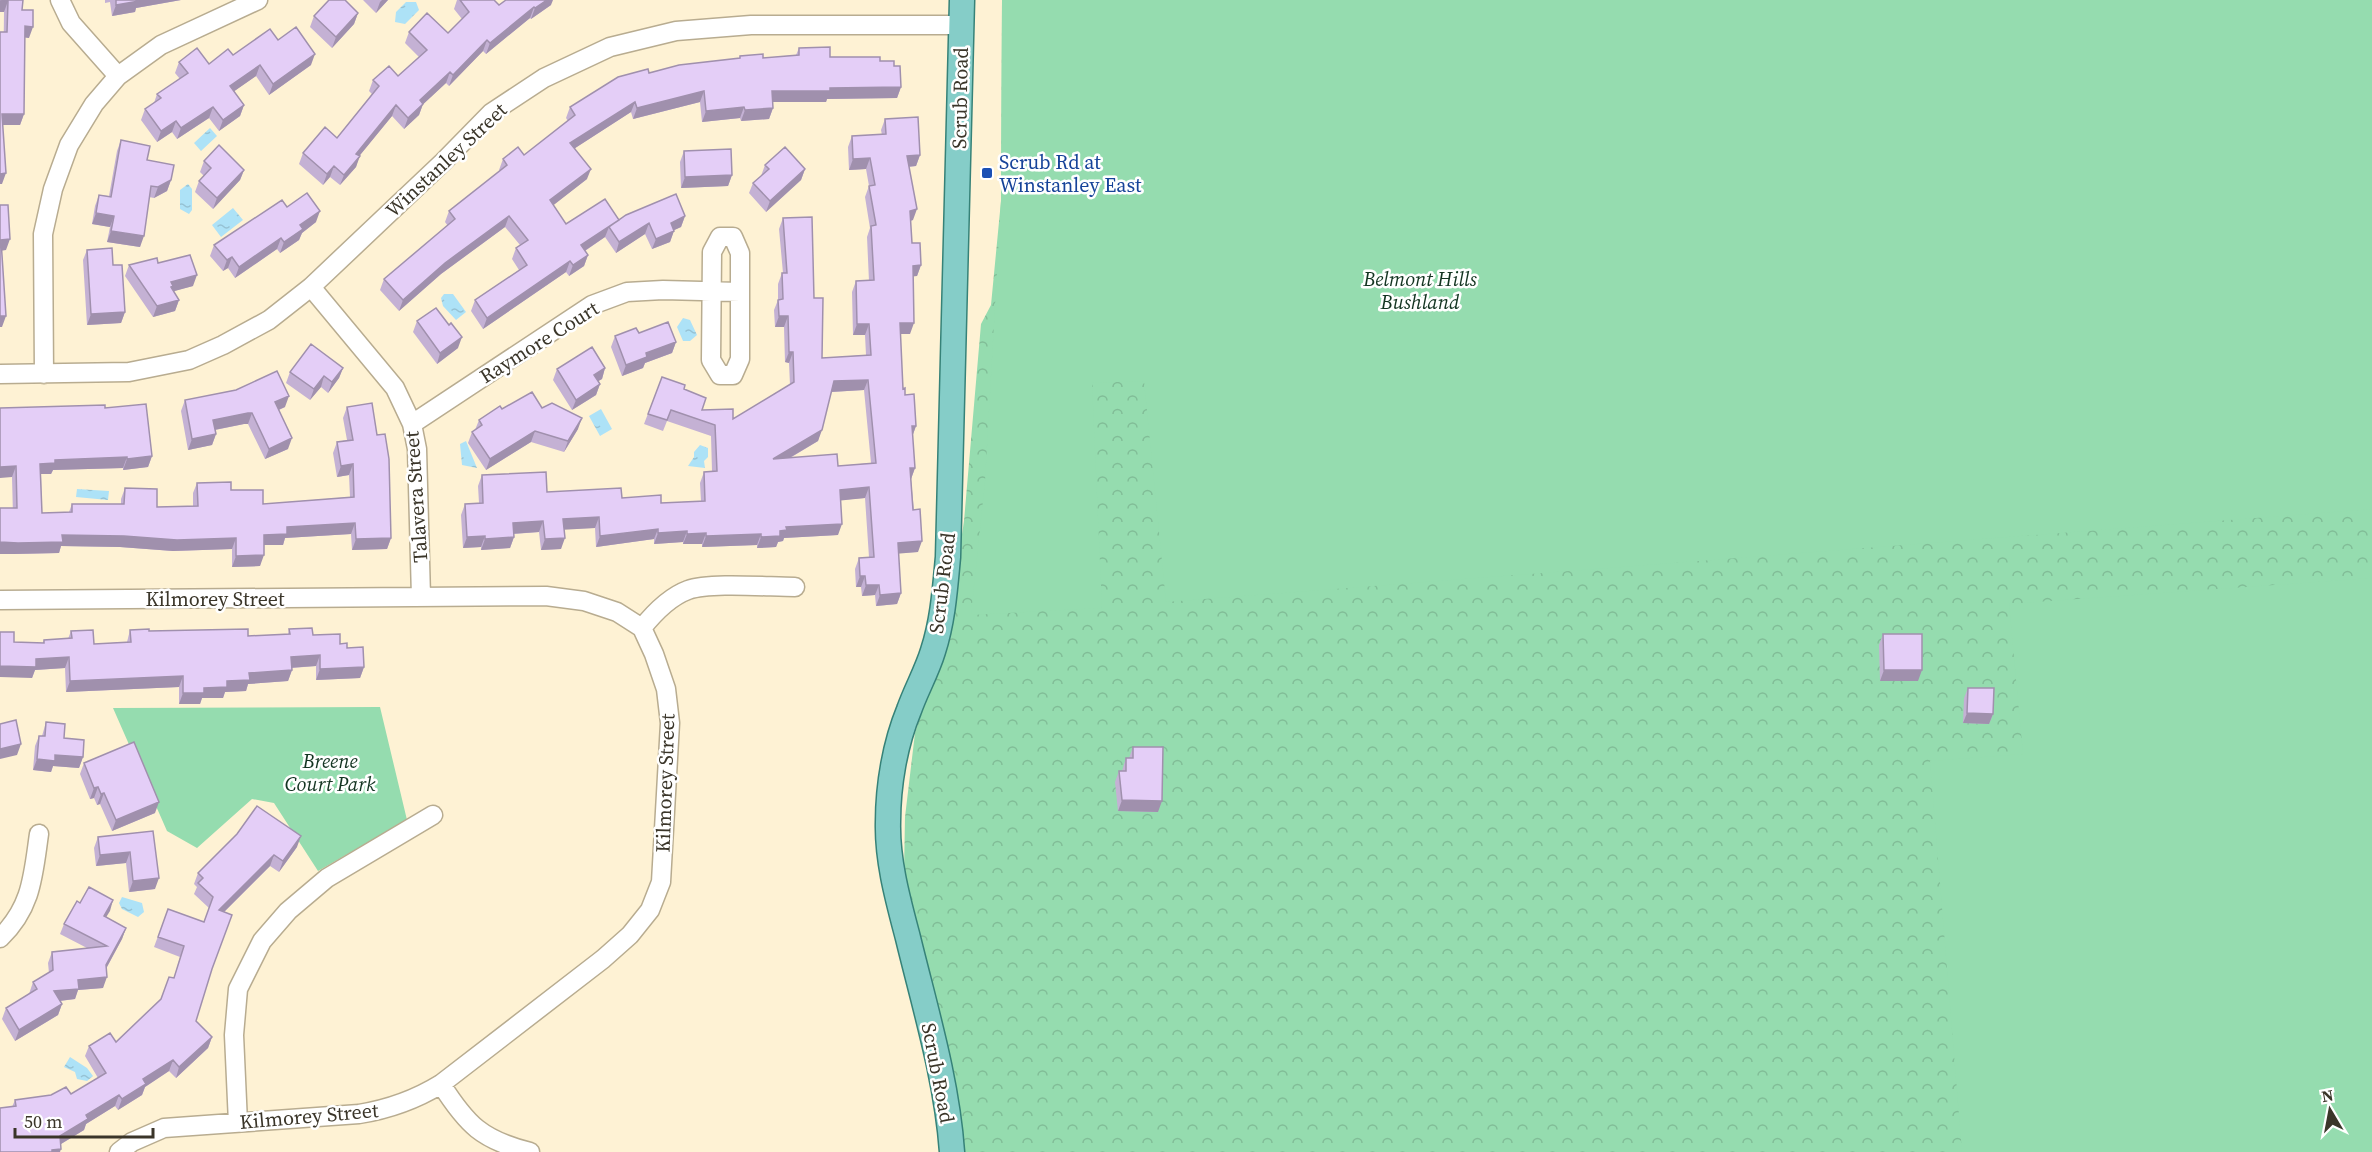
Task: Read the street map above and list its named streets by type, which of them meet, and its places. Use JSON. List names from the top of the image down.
{
  "streets": {
    "main road": ["Scrub Road"],
    "street": [
      "Winstanley Street",
      "Raymore Court",
      "Talavera Street",
      "Kilmorey Street"
    ]
  },
  "crossings": [
    ["Scrub Road", "Winstanley Street"],
    ["Winstanley Street", "Talavera Street"],
    ["Raymore Court", "Talavera Street"],
    ["Talavera Street", "Kilmorey Street"]
  ],
  "parks": ["Belmont Hills Bushland", "Breene Court Park"],
  "places": {
    "transit": ["Scrub Rd at Winstanley East"]
  },
  "scale_bar": "50 m",
  "north": "top"
}
